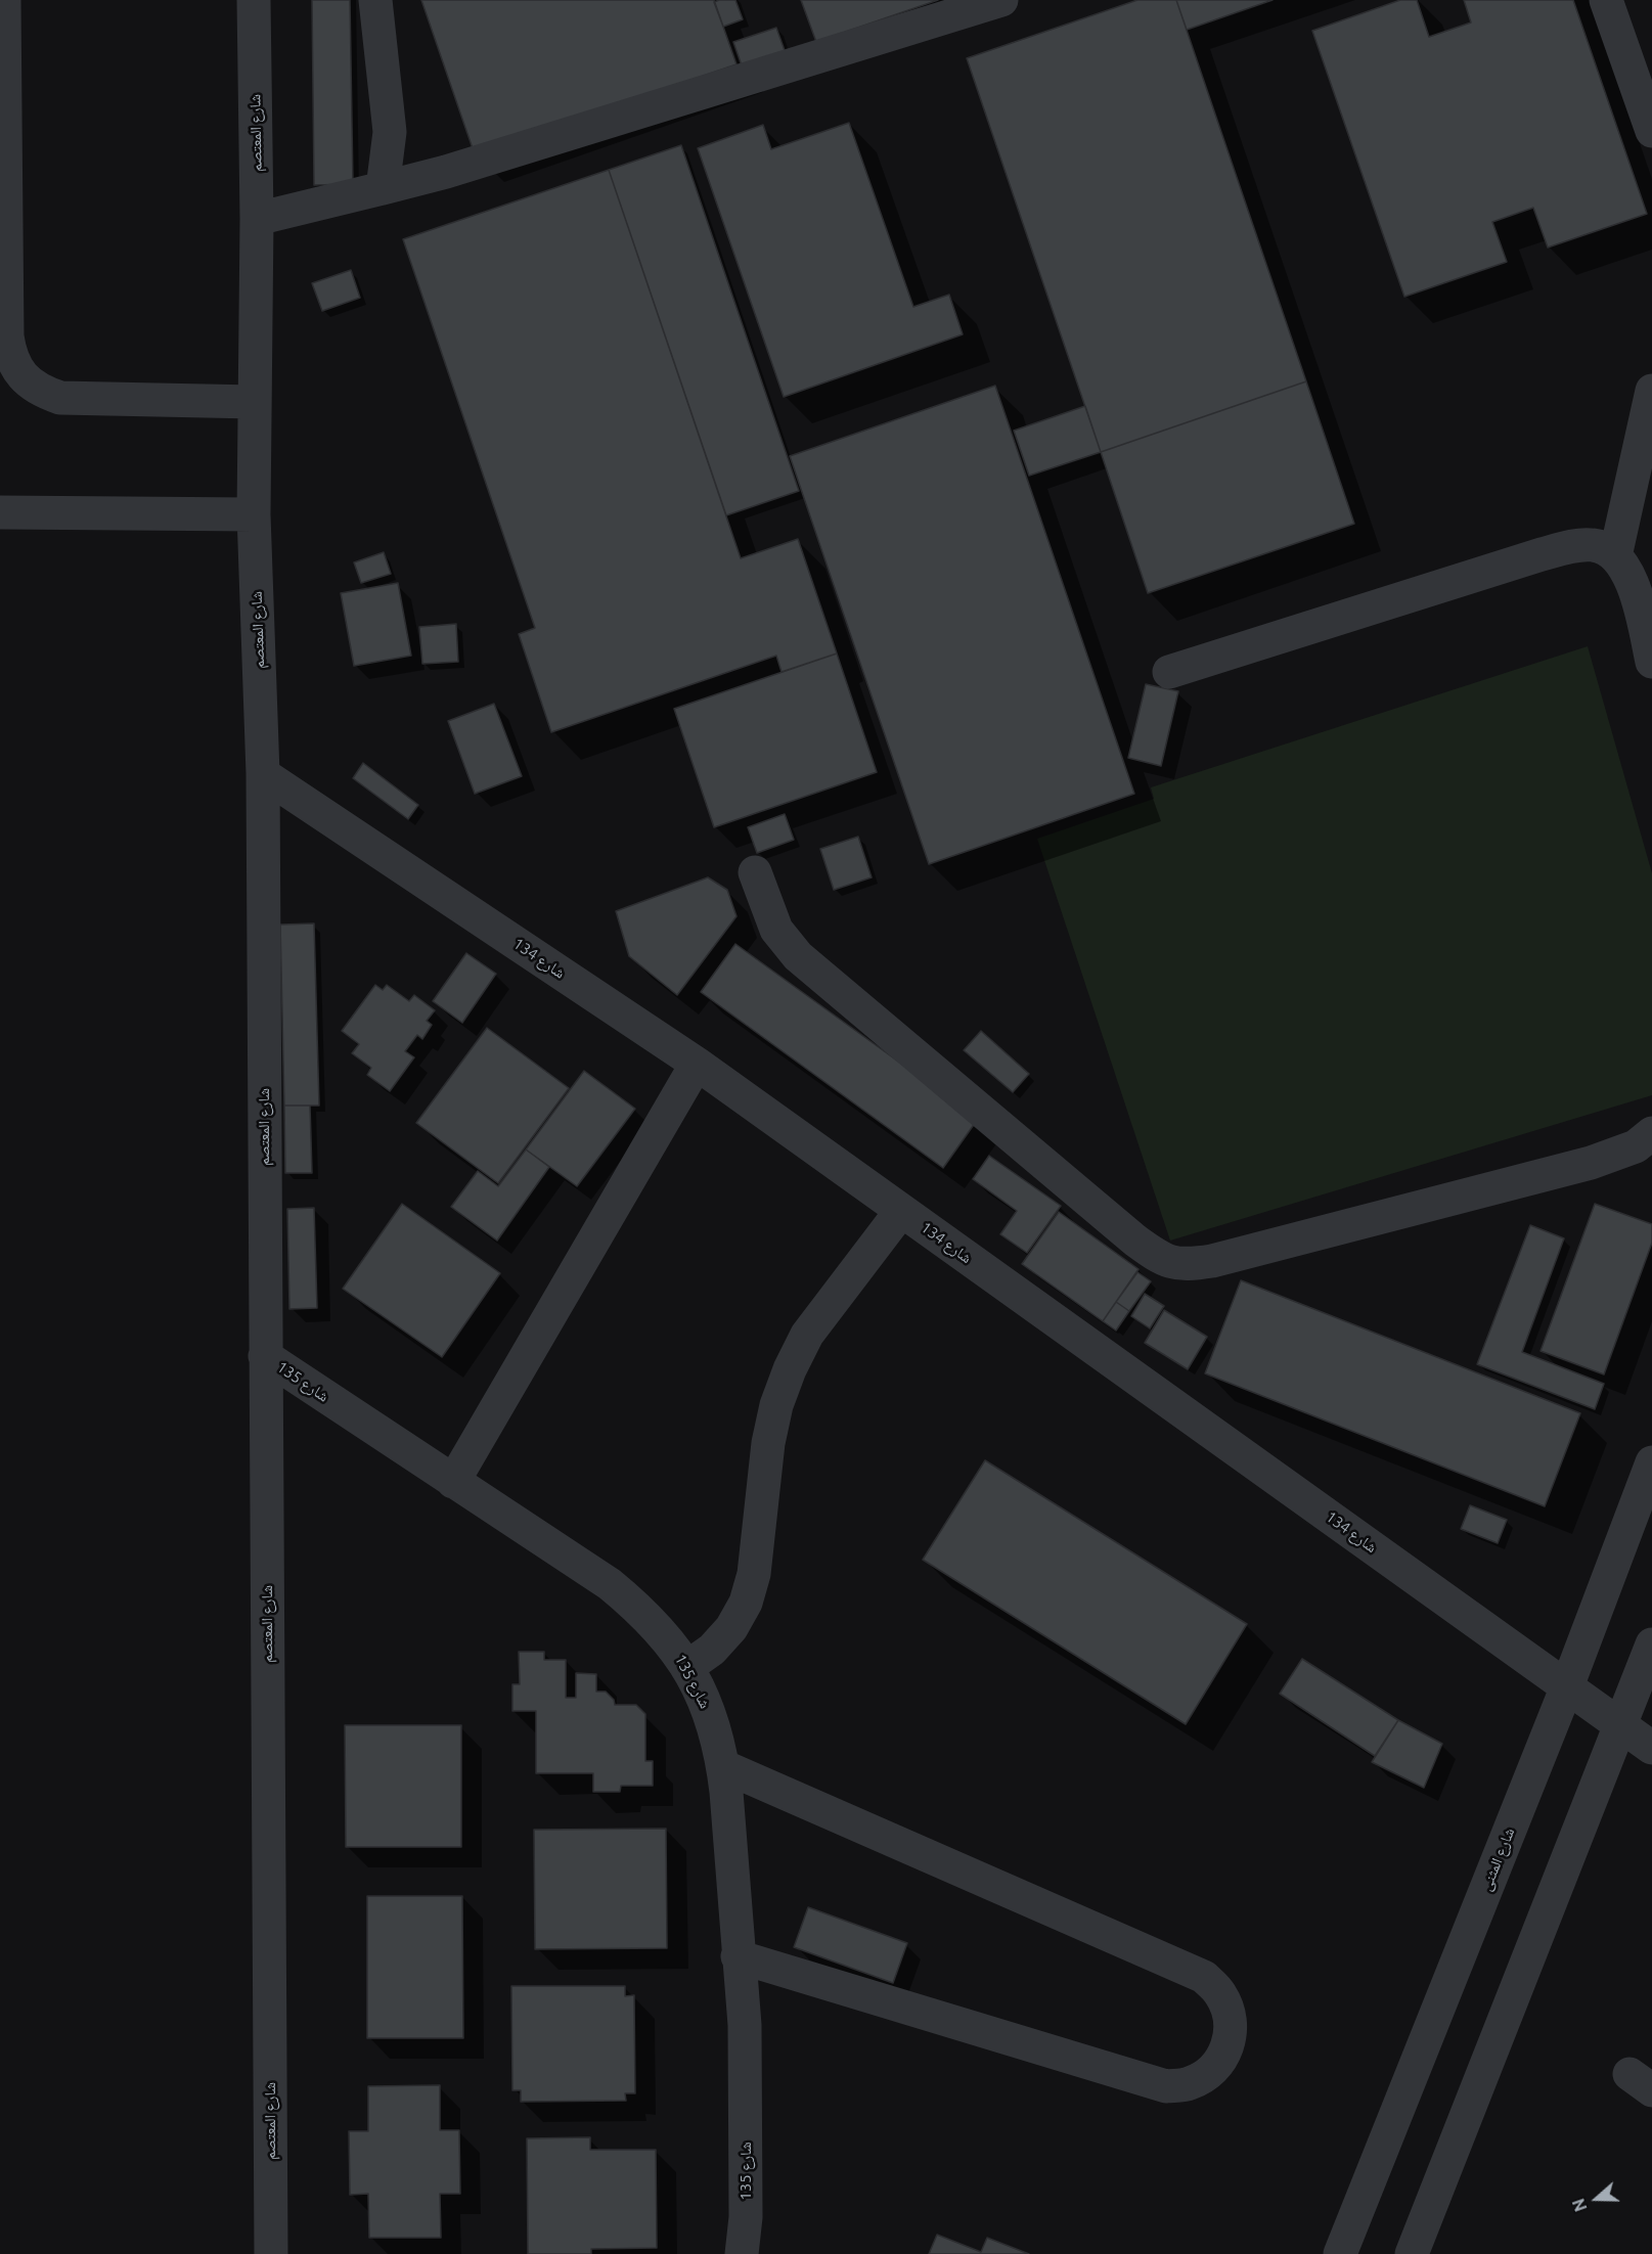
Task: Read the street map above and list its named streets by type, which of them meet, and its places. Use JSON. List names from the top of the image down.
{
  "streets": {
    "street": [
      "شارع المعتصم",
      "شارع 134",
      "شارع 135",
      "شارع المثنى"
    ]
  },
  "crossings": [
    ["شارع المعتصم", "شارع 134"],
    ["شارع المعتصم", "شارع 135"],
    ["شارع 134", "شارع المثنى"]
  ],
  "north": "left"
}
